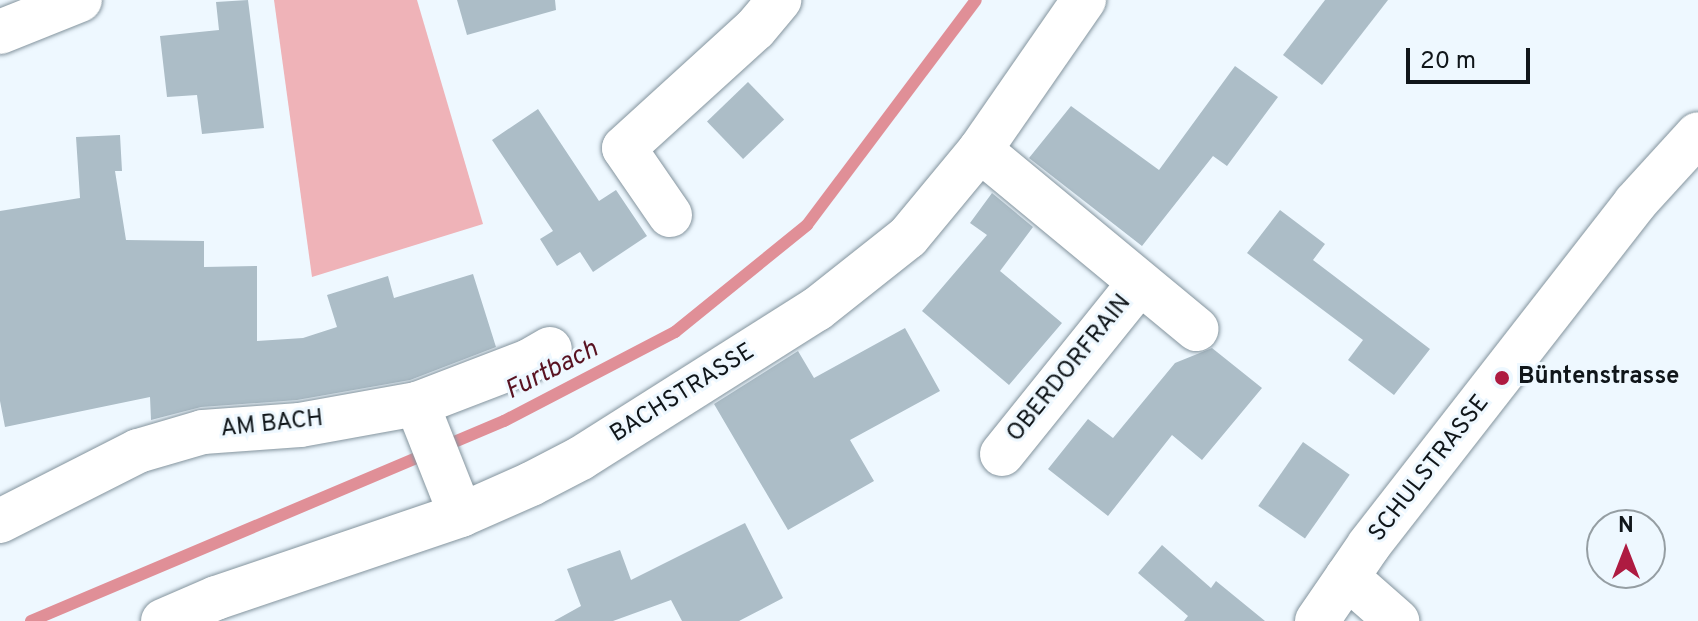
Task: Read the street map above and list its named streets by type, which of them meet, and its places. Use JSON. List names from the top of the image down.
{
  "streets": {
    "street": [
      "OBERDORFRAIN",
      "BACHSTRASSE",
      "AM BACH",
      "SCHULSTRASSE"
    ]
  },
  "crossings": [
    ["OBERDORFRAIN", "BACHSTRASSE"]
  ],
  "water": ["Furtbach"],
  "places": ["Büntenstrasse"],
  "scale_bar": "20 m",
  "north": "top"
}
